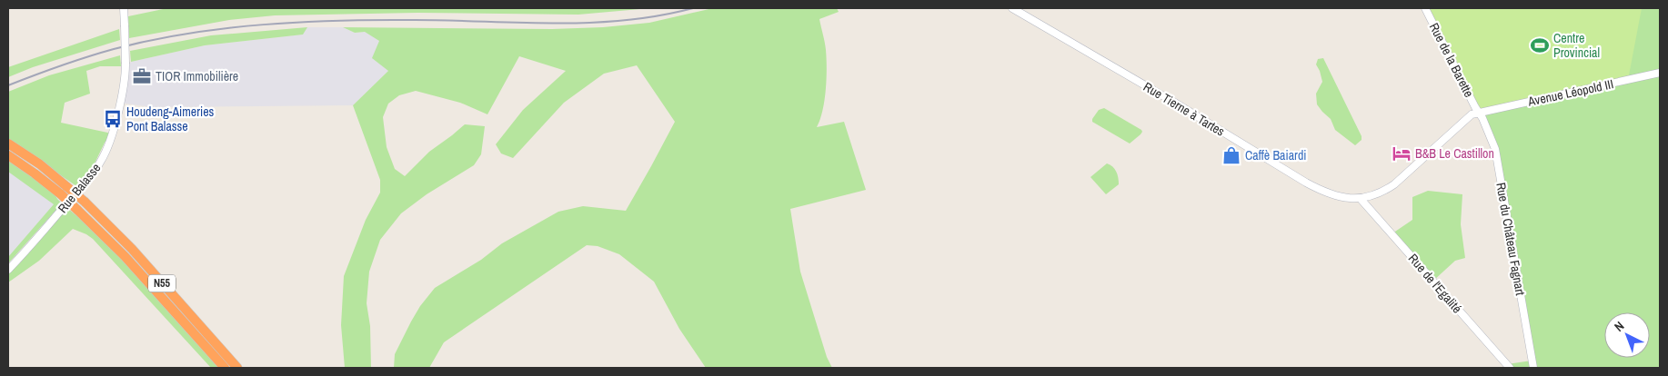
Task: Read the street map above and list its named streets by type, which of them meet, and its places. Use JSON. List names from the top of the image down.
{
  "streets": {
    "highway": ["N55"],
    "street": [
      "Rue de la Barette",
      "Avenue Léopold III",
      "Rue Tierne à Tartes",
      "Rue Balasse",
      "Rue du Château Fagnart",
      "Rue de l'Egalité"
    ]
  },
  "crossings": [
    ["Rue de la Barette", "Avenue Léopold III"],
    ["Rue de la Barette", "Rue du Château Fagnart"],
    ["Avenue Léopold III", "Rue du Château Fagnart"],
    ["Rue Tierne à Tartes", "Rue de l'Egalité"]
  ],
  "places": {
    "sports": ["Centre Provincial"],
    "office": ["TIOR Immobilière"],
    "bus stop": ["Houdeng-Aimeries Pont Balasse"],
    "hotel": ["B&B Le Castillon"],
    "shop": ["Caffè Baiardi"]
  },
  "north": "top left"
}
